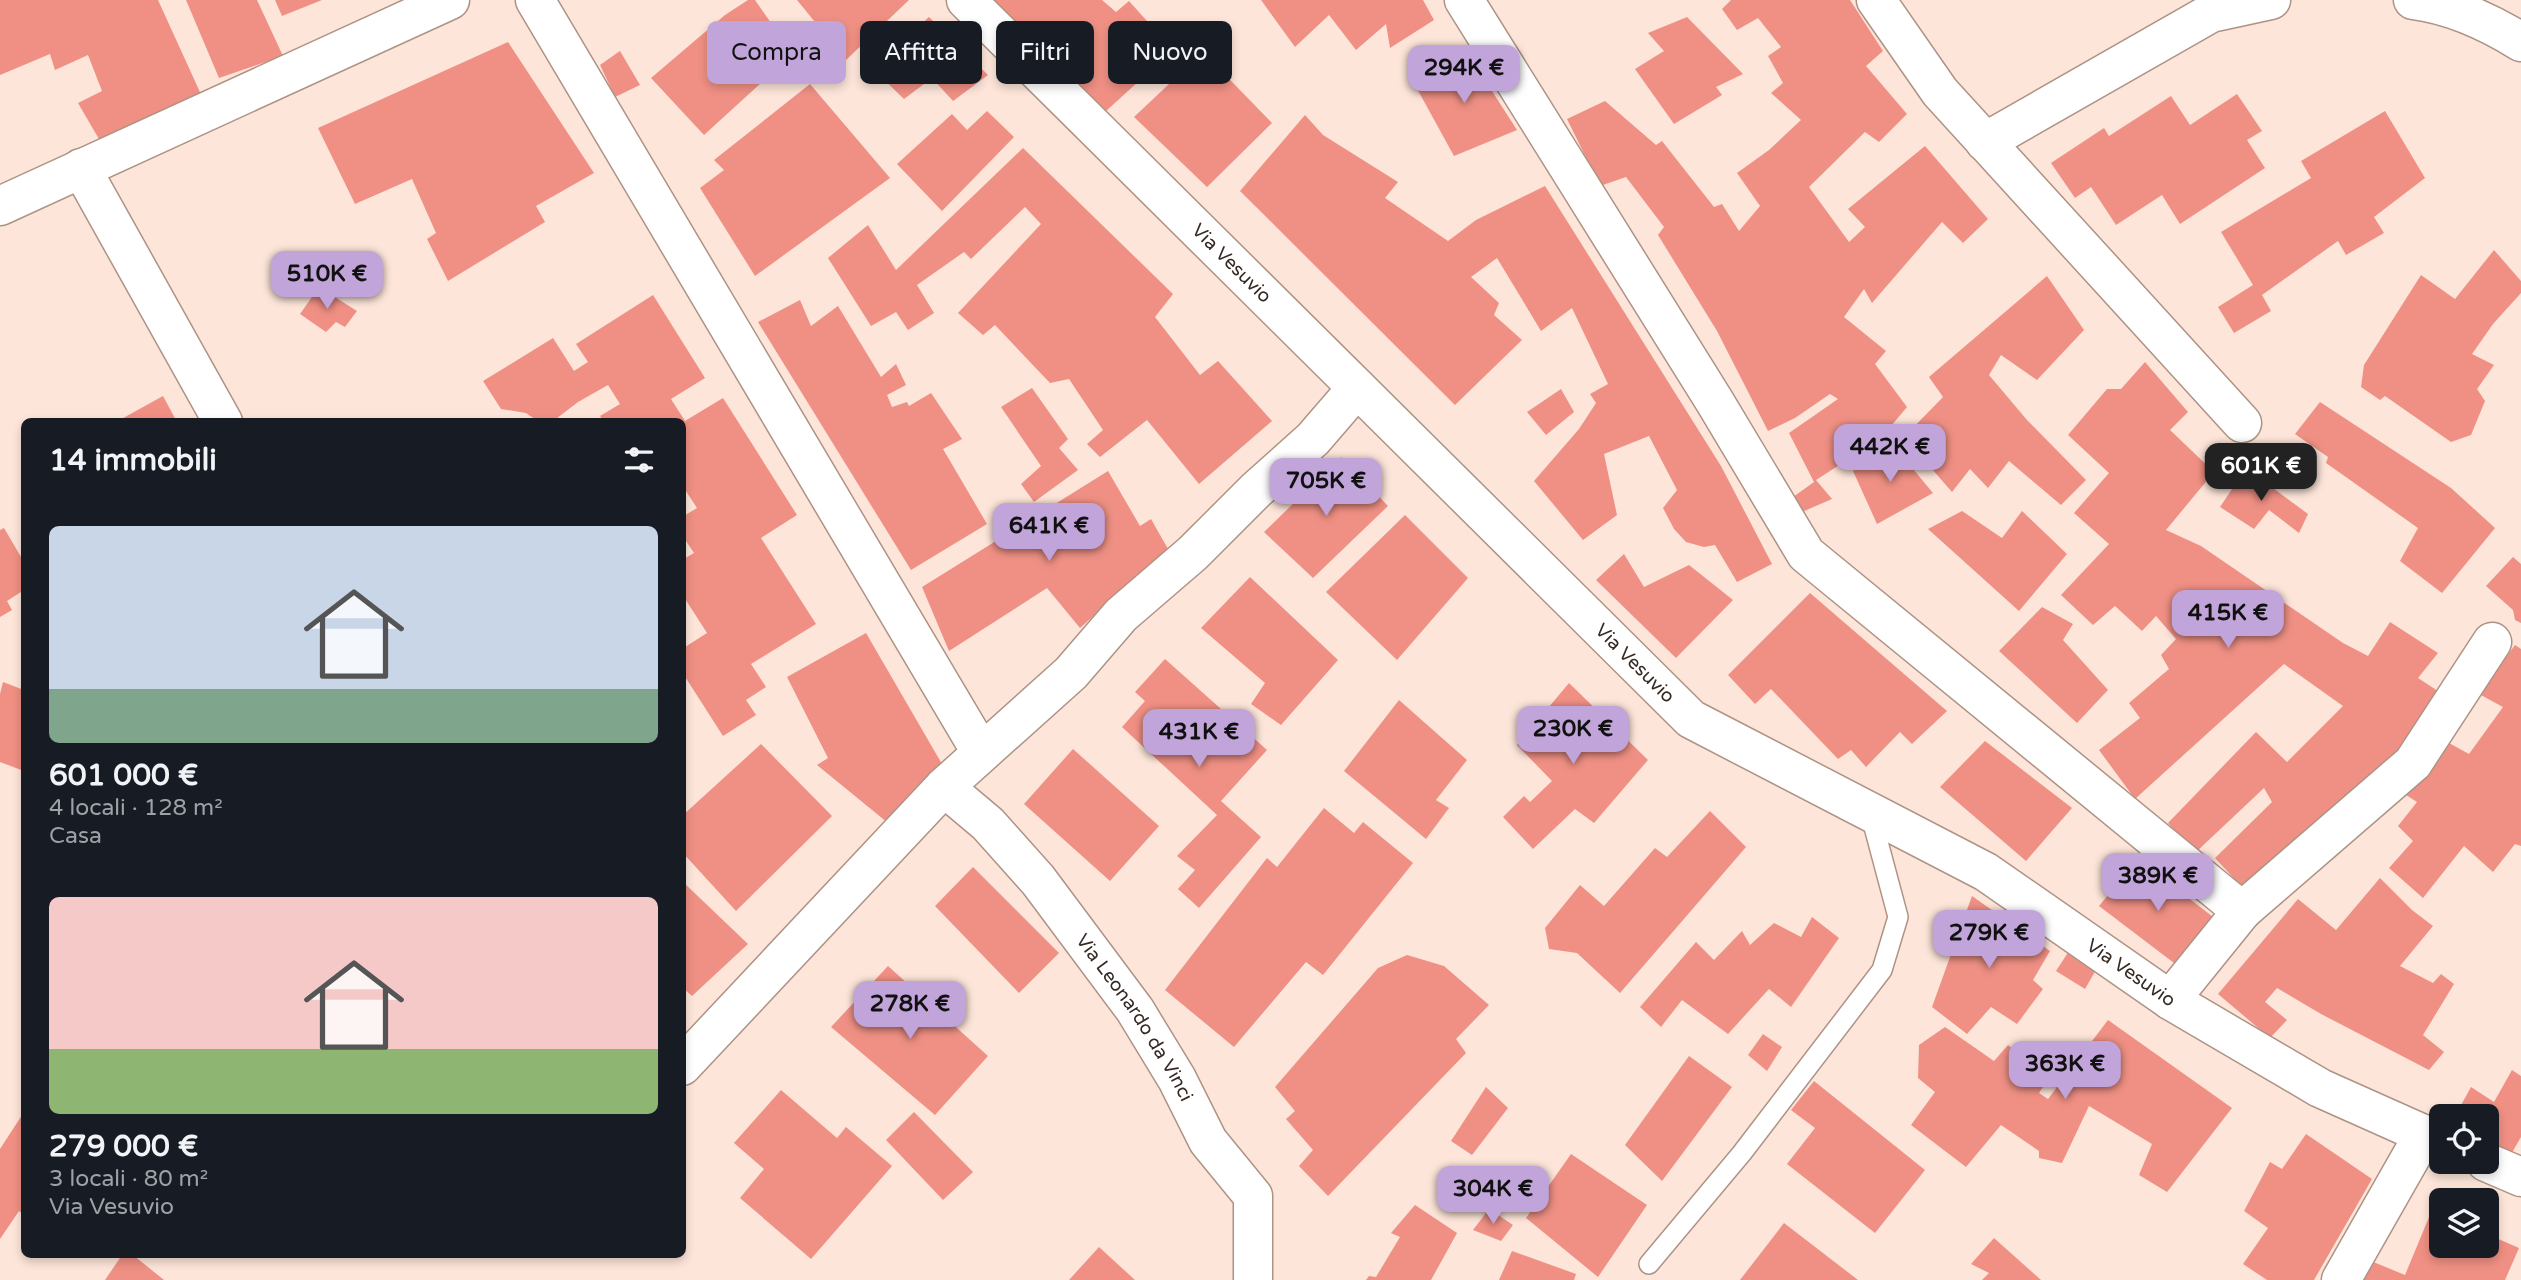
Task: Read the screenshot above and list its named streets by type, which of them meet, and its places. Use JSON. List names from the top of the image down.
{
  "streets": {
    "street": ["Via Vesuvio", "Via Leonardo da Vinci"]
  },
  "page": {
    "chip": [
      "Compra",
      "Affitta",
      "Filtri",
      "Nuovo"
    ],
    "price": [
      "294K €",
      "510K €",
      "442K €",
      "601K €",
      "705K €",
      "641K €",
      "415K €",
      "230K €",
      "431K €",
      "389K €",
      "279K €",
      "278K €",
      "363K €",
      "304K €"
    ],
    "heading": "14 immobili",
    "list": [
      {
        "name": "601 000 €",
        "note": "4 locali · 128 m² · Casa"
      },
      {
        "name": "279 000 €",
        "note": "3 locali · 80 m² · Via Vesuvio"
      }
    ]
  }
}
